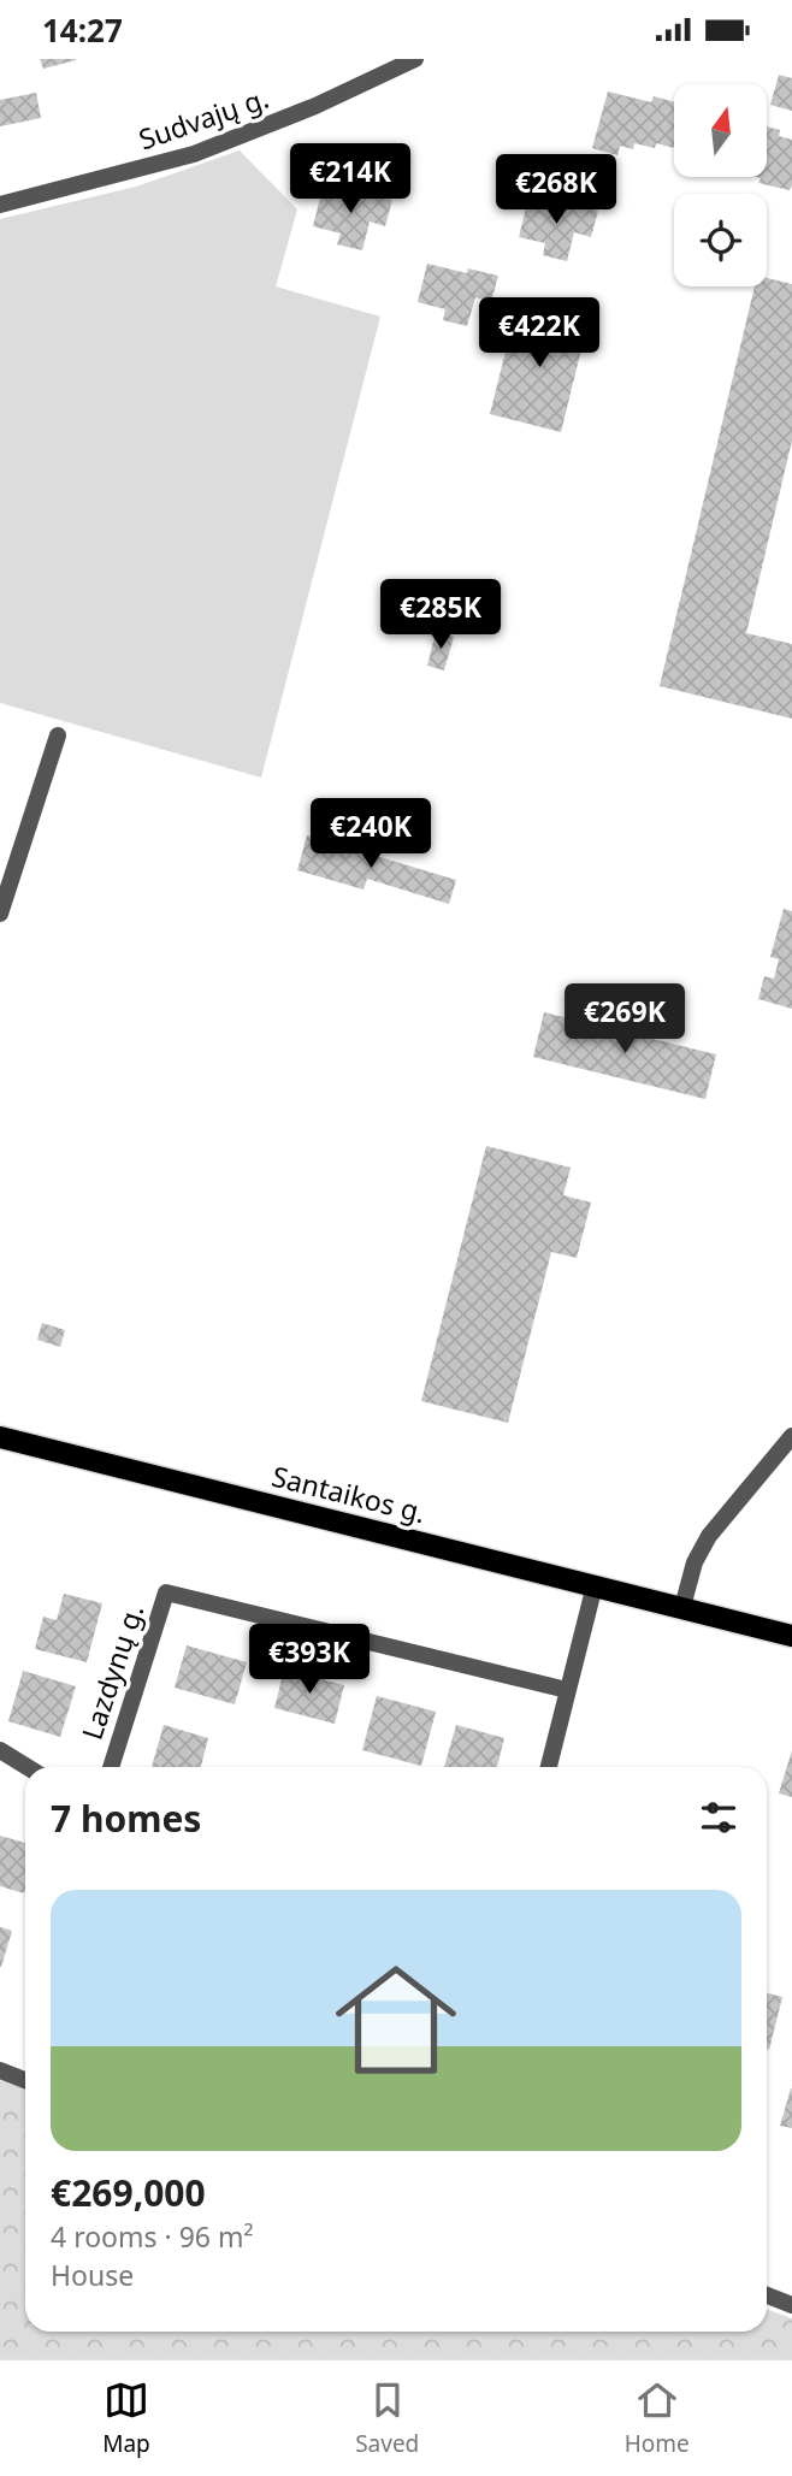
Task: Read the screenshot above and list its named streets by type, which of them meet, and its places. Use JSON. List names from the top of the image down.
{
  "streets": {
    "main road": ["Santaikos g."],
    "street": ["Sudvajų g.", "Lazdynų g."]
  },
  "north": "top",
  "page": {
    "status": "14:27",
    "price": [
      "€214K",
      "€268K",
      "€422K",
      "€285K",
      "€240K",
      "€269K",
      "€393K"
    ],
    "heading": "7 homes",
    "list": [
      {
        "name": "€269,000",
        "note": "4 rooms · 96 m² · House"
      }
    ],
    "tabs": ["Map", "Saved", "Home"]
  }
}
